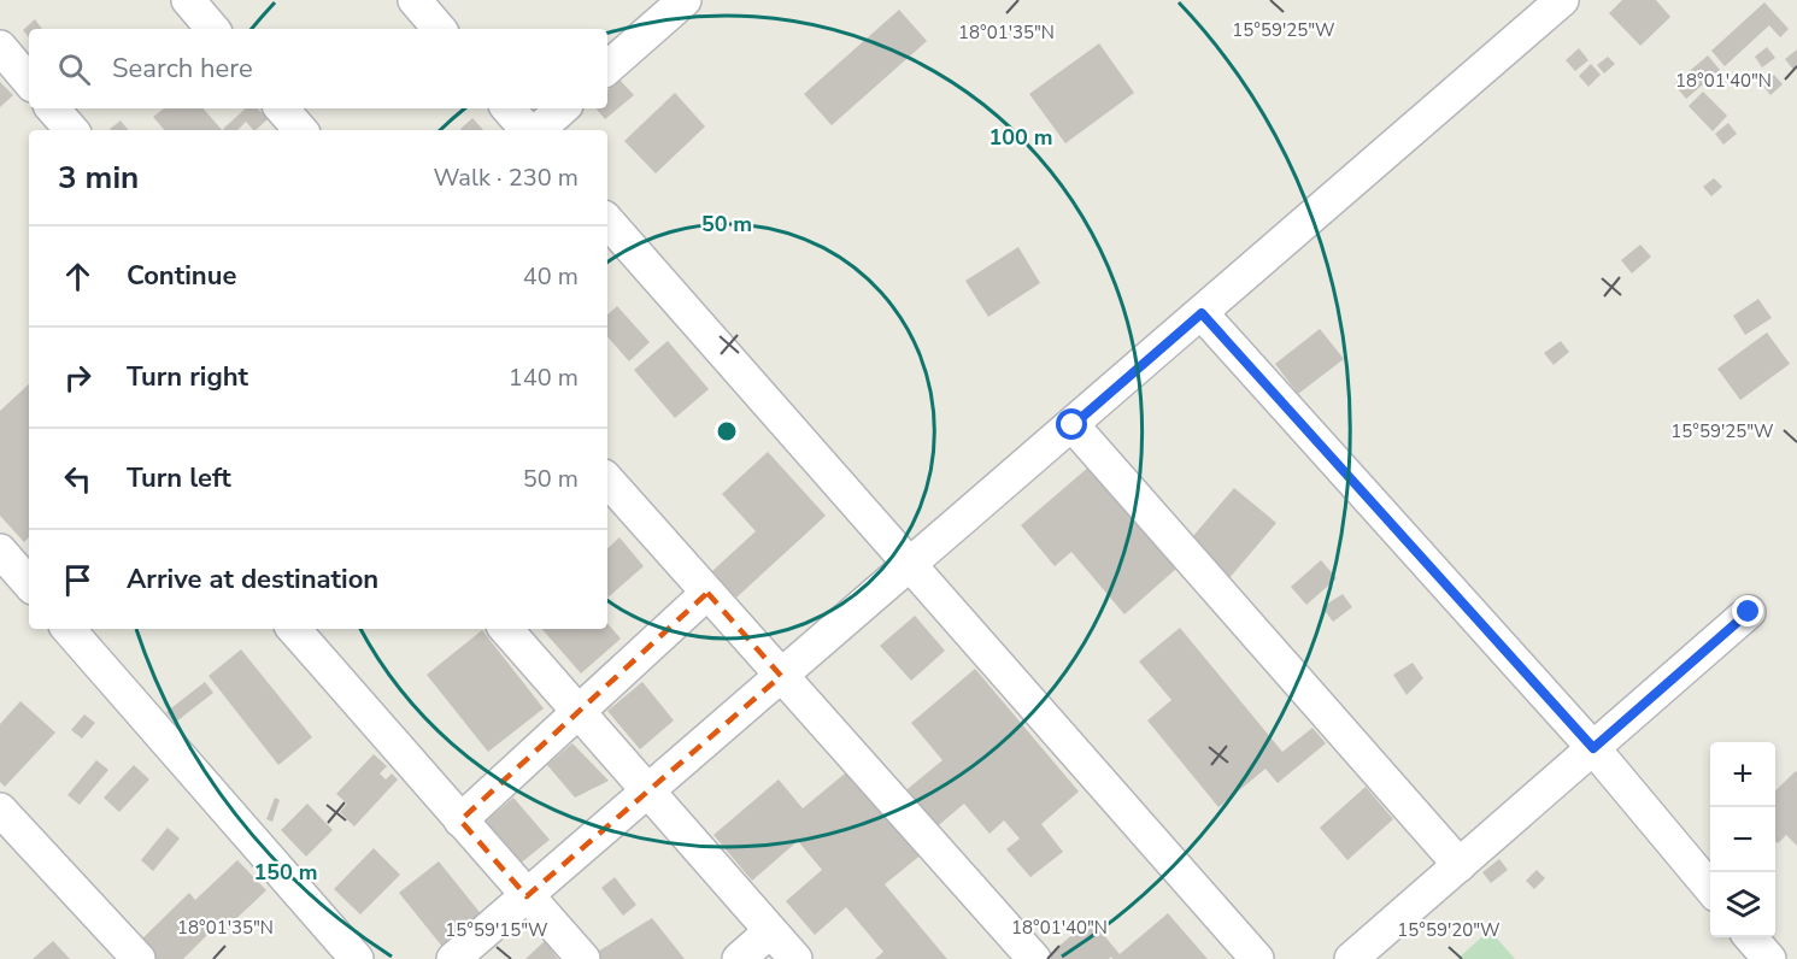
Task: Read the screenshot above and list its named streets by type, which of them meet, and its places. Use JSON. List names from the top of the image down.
{
  "page": {
    "search": "Search here",
    "heading": ["3 min", "Walk · 230 m"],
    "list": [
      ["Continue", "40 m"],
      ["Turn right", "140 m"],
      ["Turn left", "50 m"],
      "Arrive at destination"
    ],
    "map_buttons": ["+", "−"]
  },
  "coordinates": [
    "15°59'25\"W",
    "18°01'35\"N",
    "18°01'40\"N",
    "15°59'15\"W",
    "15°59'20\"W"
  ],
  "rings": ["100 m", "50 m", "150 m"]
}
